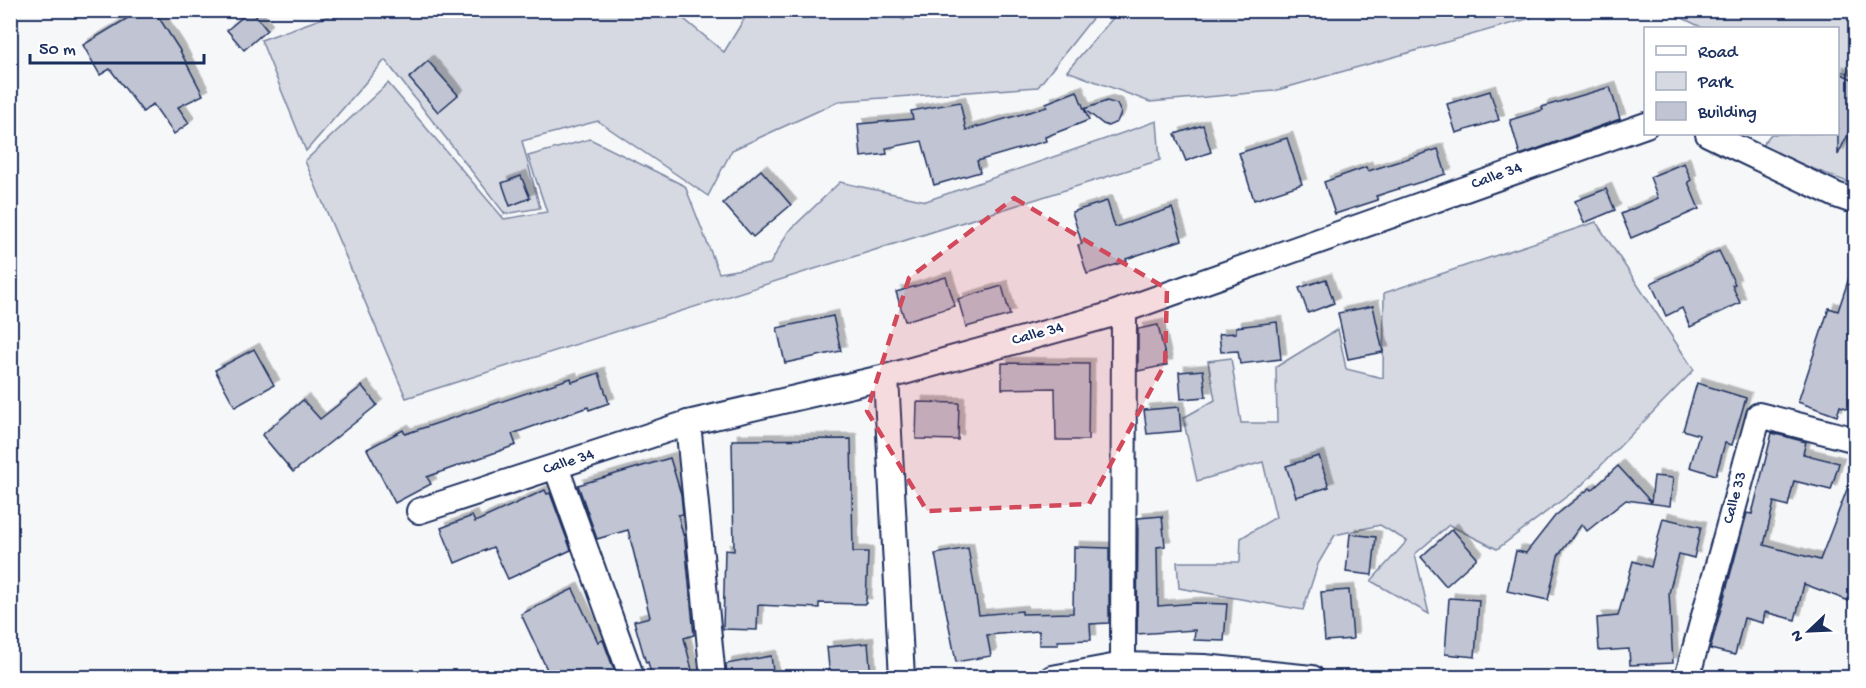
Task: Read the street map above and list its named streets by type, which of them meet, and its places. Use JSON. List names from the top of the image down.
{
  "streets": {
    "street": ["Calle 34", "Calle 33"]
  },
  "legend": ["Road", "Park", "Building"],
  "scale_bar": "50 m",
  "north": "bottom left"
}
